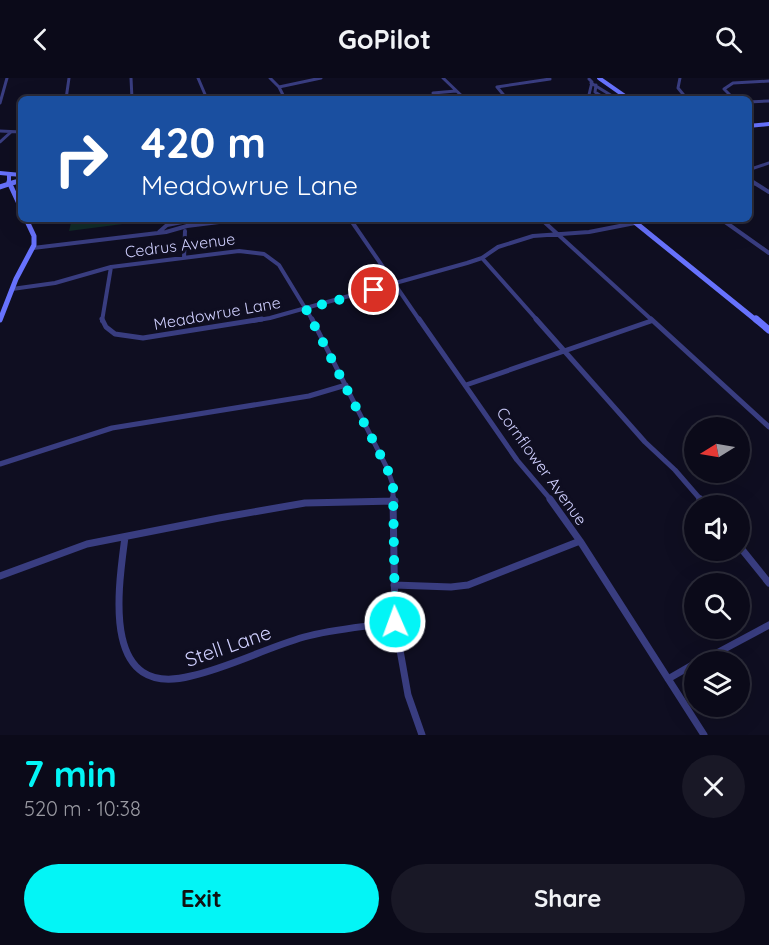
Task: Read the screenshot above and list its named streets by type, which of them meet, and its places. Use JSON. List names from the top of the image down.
{
  "streets": {
    "street": [
      "Cedrus Avenue",
      "Meadowrue Lane",
      "Cornflower Avenue",
      "Stell Lane"
    ]
  },
  "crossings": [
    ["Cedrus Avenue", "Meadowrue Lane"],
    ["Cedrus Avenue", "Stell Lane"],
    ["Meadowrue Lane", "Cornflower Avenue"]
  ],
  "north": "left",
  "page": {
    "header": "GoPilot",
    "turn": ["420 m", "Meadowrue Lane"],
    "heading": ["7 min", "520 m · 10:38"],
    "buttons": ["Exit", "Share"]
  }
}
